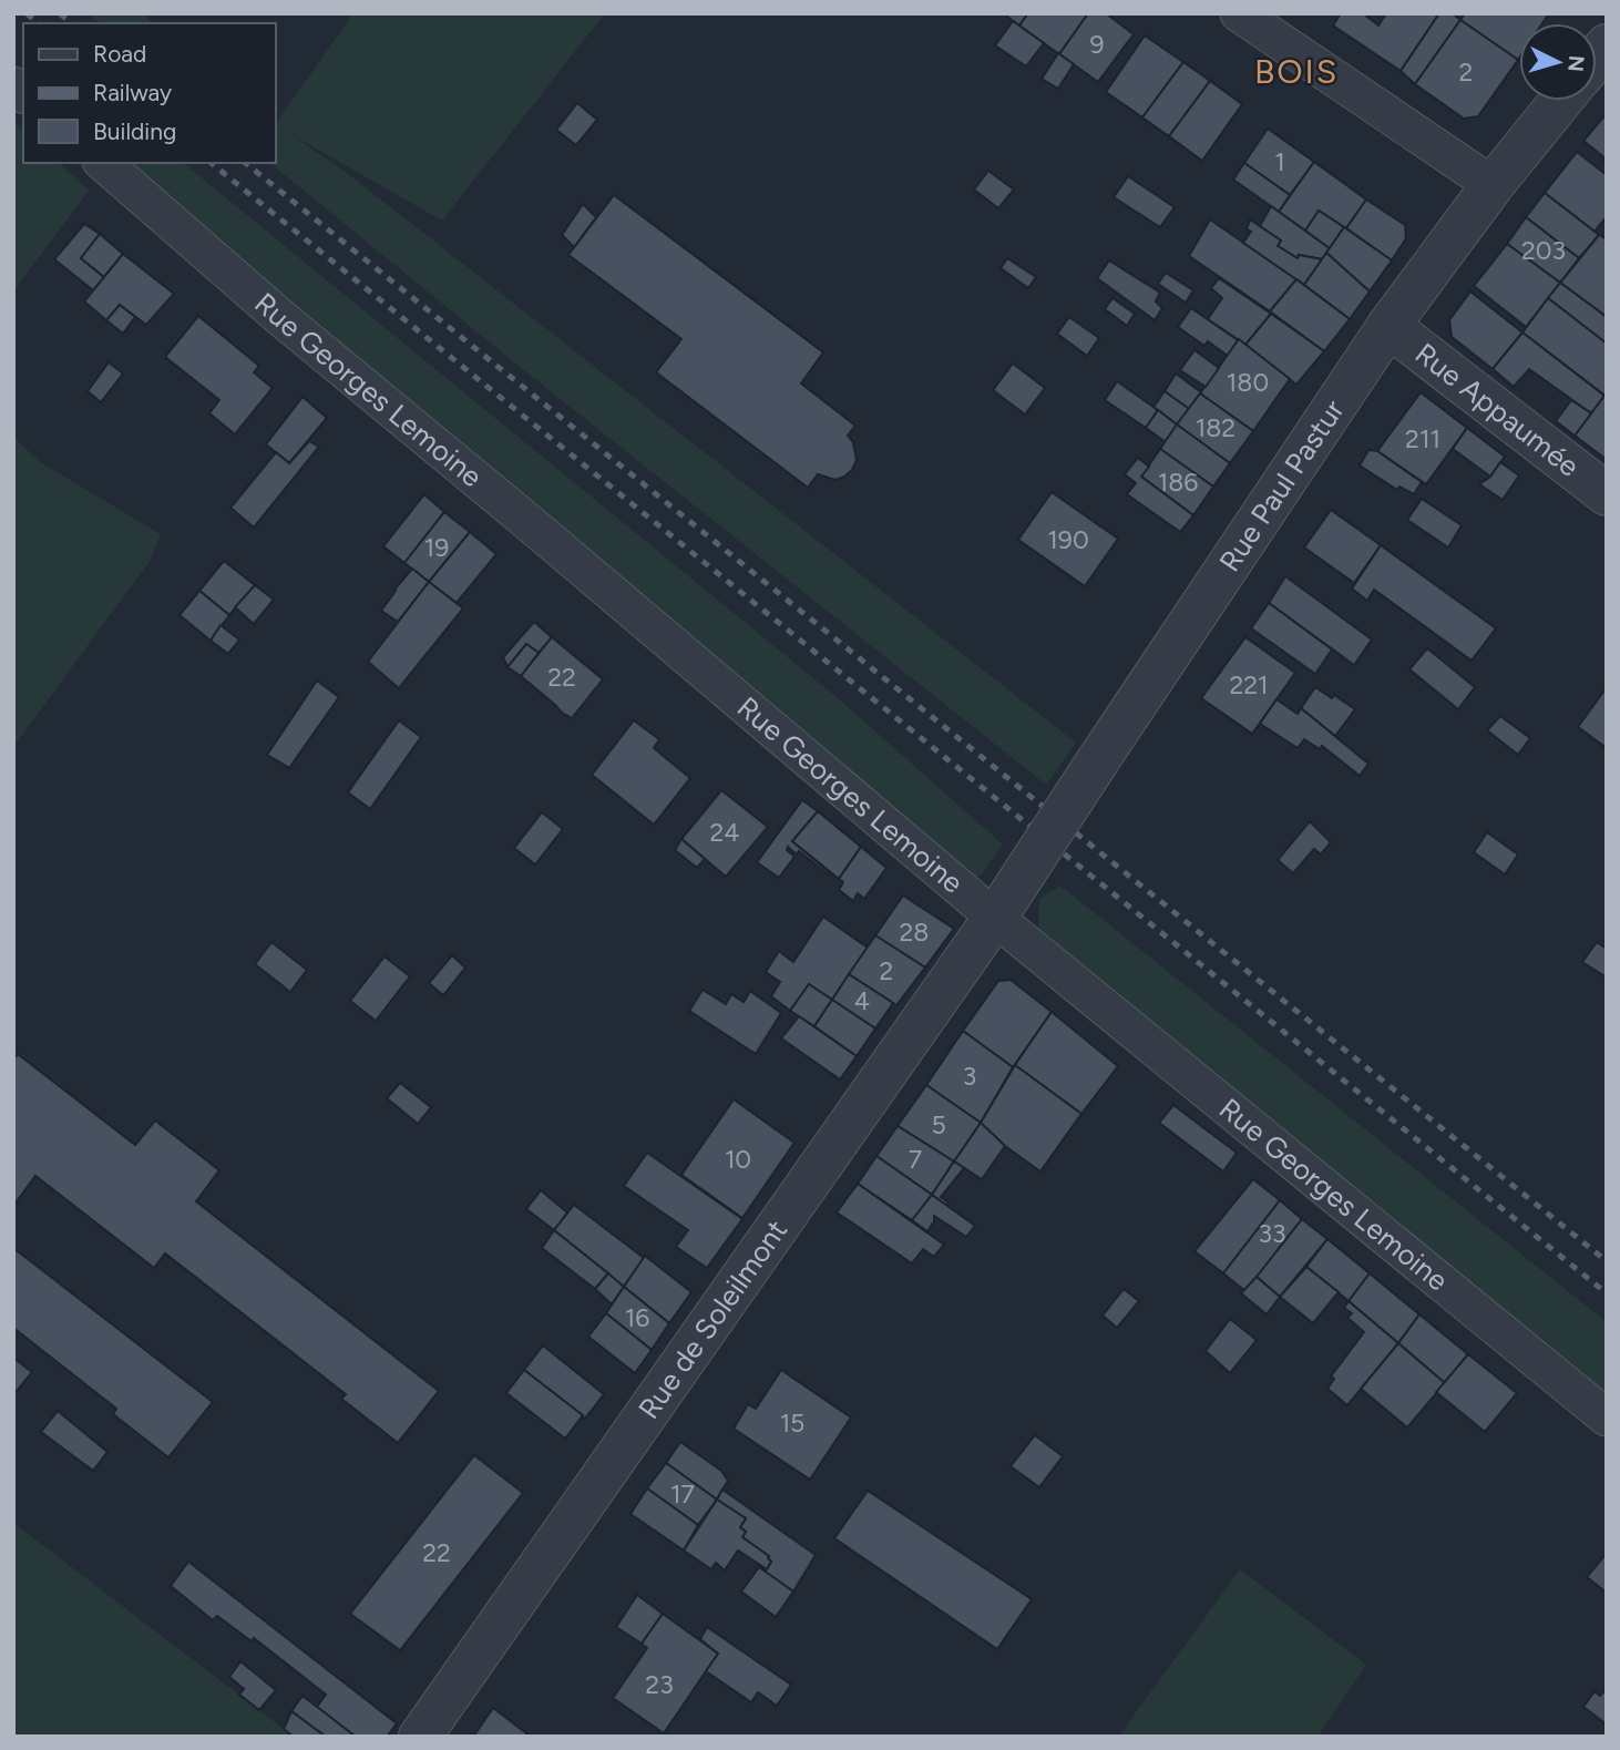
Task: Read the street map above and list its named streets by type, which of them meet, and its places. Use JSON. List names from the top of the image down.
{
  "streets": {
    "street": [
      "Rue Georges Lemoine",
      "Rue Appaumée",
      "Rue Paul Pastur",
      "Rue de Soleilmont"
    ]
  },
  "crossings": [
    ["Rue Georges Lemoine", "Rue Paul Pastur"],
    ["Rue Georges Lemoine", "Rue de Soleilmont"],
    ["Rue Appaumée", "Rue Paul Pastur"],
    ["Rue Paul Pastur", "Rue de Soleilmont"]
  ],
  "districts": ["BOIS"],
  "house_numbers": [
    "9",
    "2",
    "1",
    "203",
    "180",
    "182",
    "211",
    "186",
    "190",
    "19",
    "22",
    "221",
    "24",
    "28",
    "2",
    "4",
    "3",
    "5",
    "10",
    "7",
    "33",
    "16",
    "15",
    "17",
    "22",
    "23"
  ],
  "legend": ["Road", "Railway", "Building"],
  "north": "right"
}
